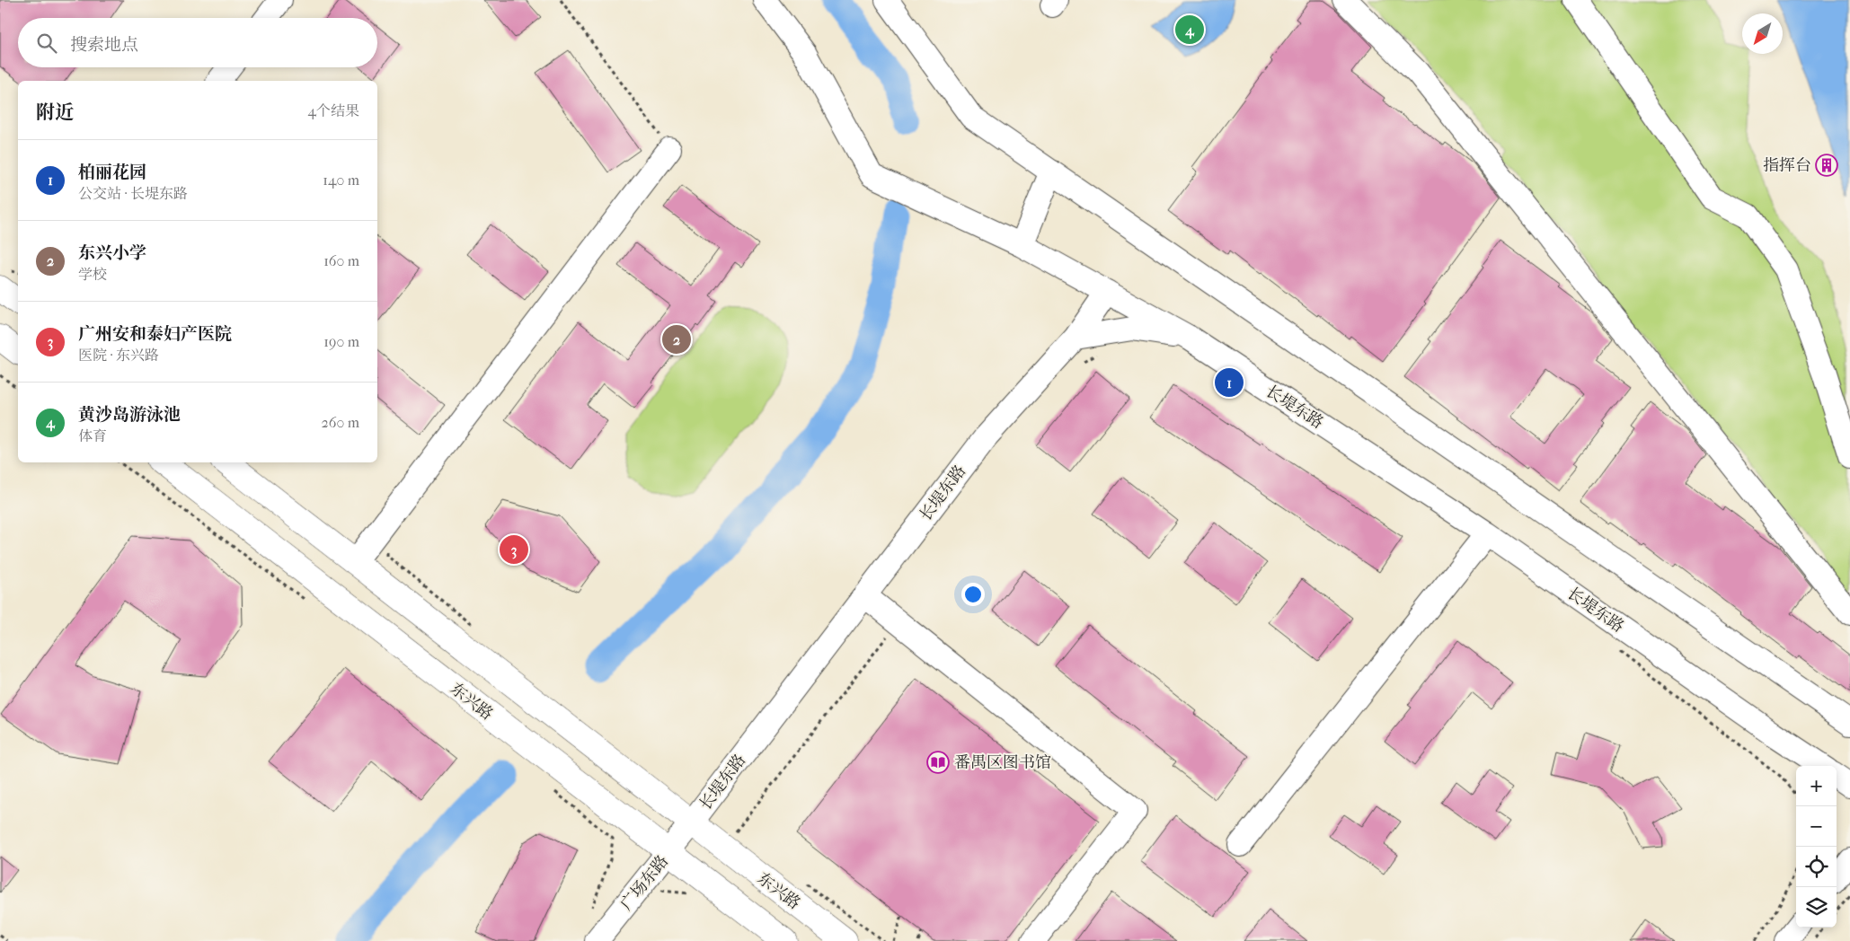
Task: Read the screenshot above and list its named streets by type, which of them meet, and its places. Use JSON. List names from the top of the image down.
{
  "streets": {
    "main road": ["东兴路"],
    "street": ["长堤东路", "广场东路"]
  },
  "crossings": [
    ["长堤东路", "东兴路"],
    ["长堤东路", "广场东路"],
    ["东兴路", "广场东路"]
  ],
  "places": {
    "building": ["指挥台"],
    "library": ["番禺区图书馆"]
  },
  "north": "bottom left",
  "page": {
    "pins": [
      "4",
      "2",
      "1",
      "3"
    ],
    "search": "搜索地点",
    "heading": ["附近", "4个结果"],
    "list": [
      {
        "mark": "1",
        "name": "柏丽花园",
        "note": "公交站 · 长堤东路",
        "value": "140 m"
      },
      {
        "mark": "2",
        "name": "东兴小学",
        "note": "学校",
        "value": "160 m"
      },
      {
        "mark": "3",
        "name": "广州安和泰妇产医院",
        "note": "医院 · 东兴路",
        "value": "190 m"
      },
      {
        "mark": "4",
        "name": "黄沙岛游泳池",
        "note": "体育",
        "value": "260 m"
      }
    ],
    "map_buttons": ["+", "−"]
  }
}
